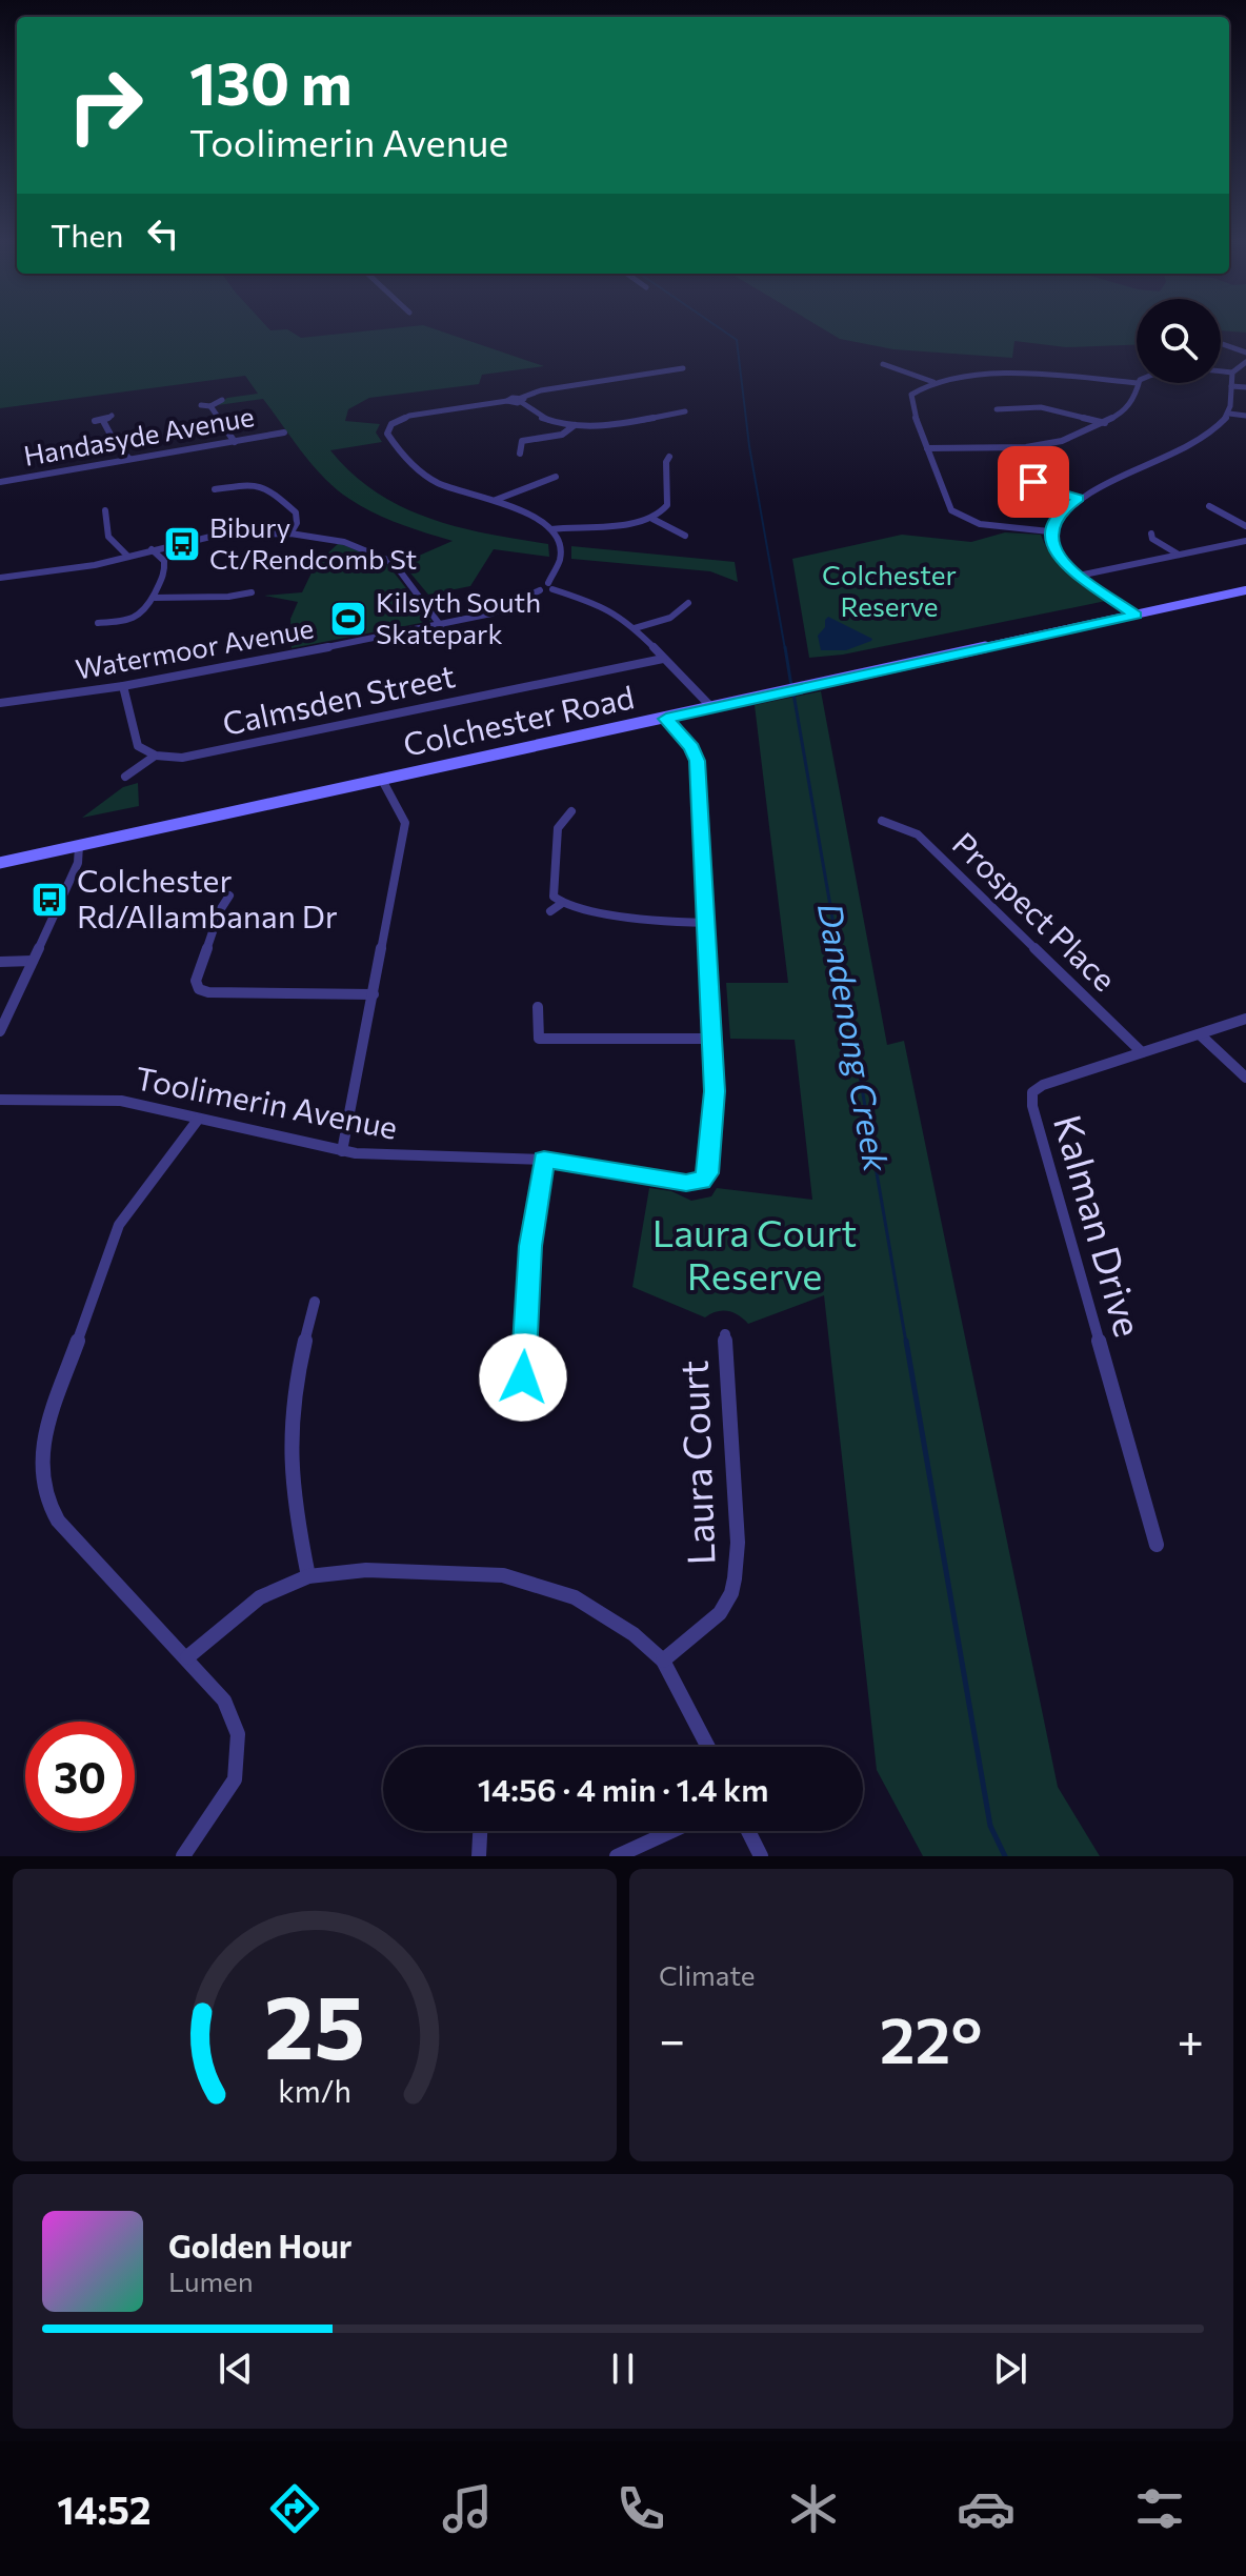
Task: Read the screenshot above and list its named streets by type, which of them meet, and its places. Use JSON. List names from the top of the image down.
{
  "streets": {
    "main road": ["Colchester Road"],
    "street": [
      "Handasyde Avenue",
      "Watermoor Avenue",
      "Calmsden Street",
      "Prospect Place",
      "Toolimerin Avenue",
      "Kalman Drive",
      "Laura Court"
    ]
  },
  "crossings": [
    ["Colchester Road", "Toolimerin Avenue"],
    ["Prospect Place", "Kalman Drive"]
  ],
  "water": ["Dandenong Creek"],
  "parks": ["Colchester Reserve", "Laura Court Reserve"],
  "places": {
    "bus stop": ["Bibury Ct/Rendcomb St", "Colchester Rd/Allambanan Dr"],
    "sports": ["Kilsyth South Skatepark"]
  },
  "page": {
    "turn": ["130 m", "Toolimerin Avenue"],
    "then": "Then",
    "limit": "30",
    "trip": "14:56 · 4 min · 1.4 km",
    "tile": "Climate",
    "heat": ["−", "22°", "+"],
    "song": ["Golden Hour", "Lumen"],
    "tabs": "14:52",
    "gauge": ["25", "km/h"]
  }
}
